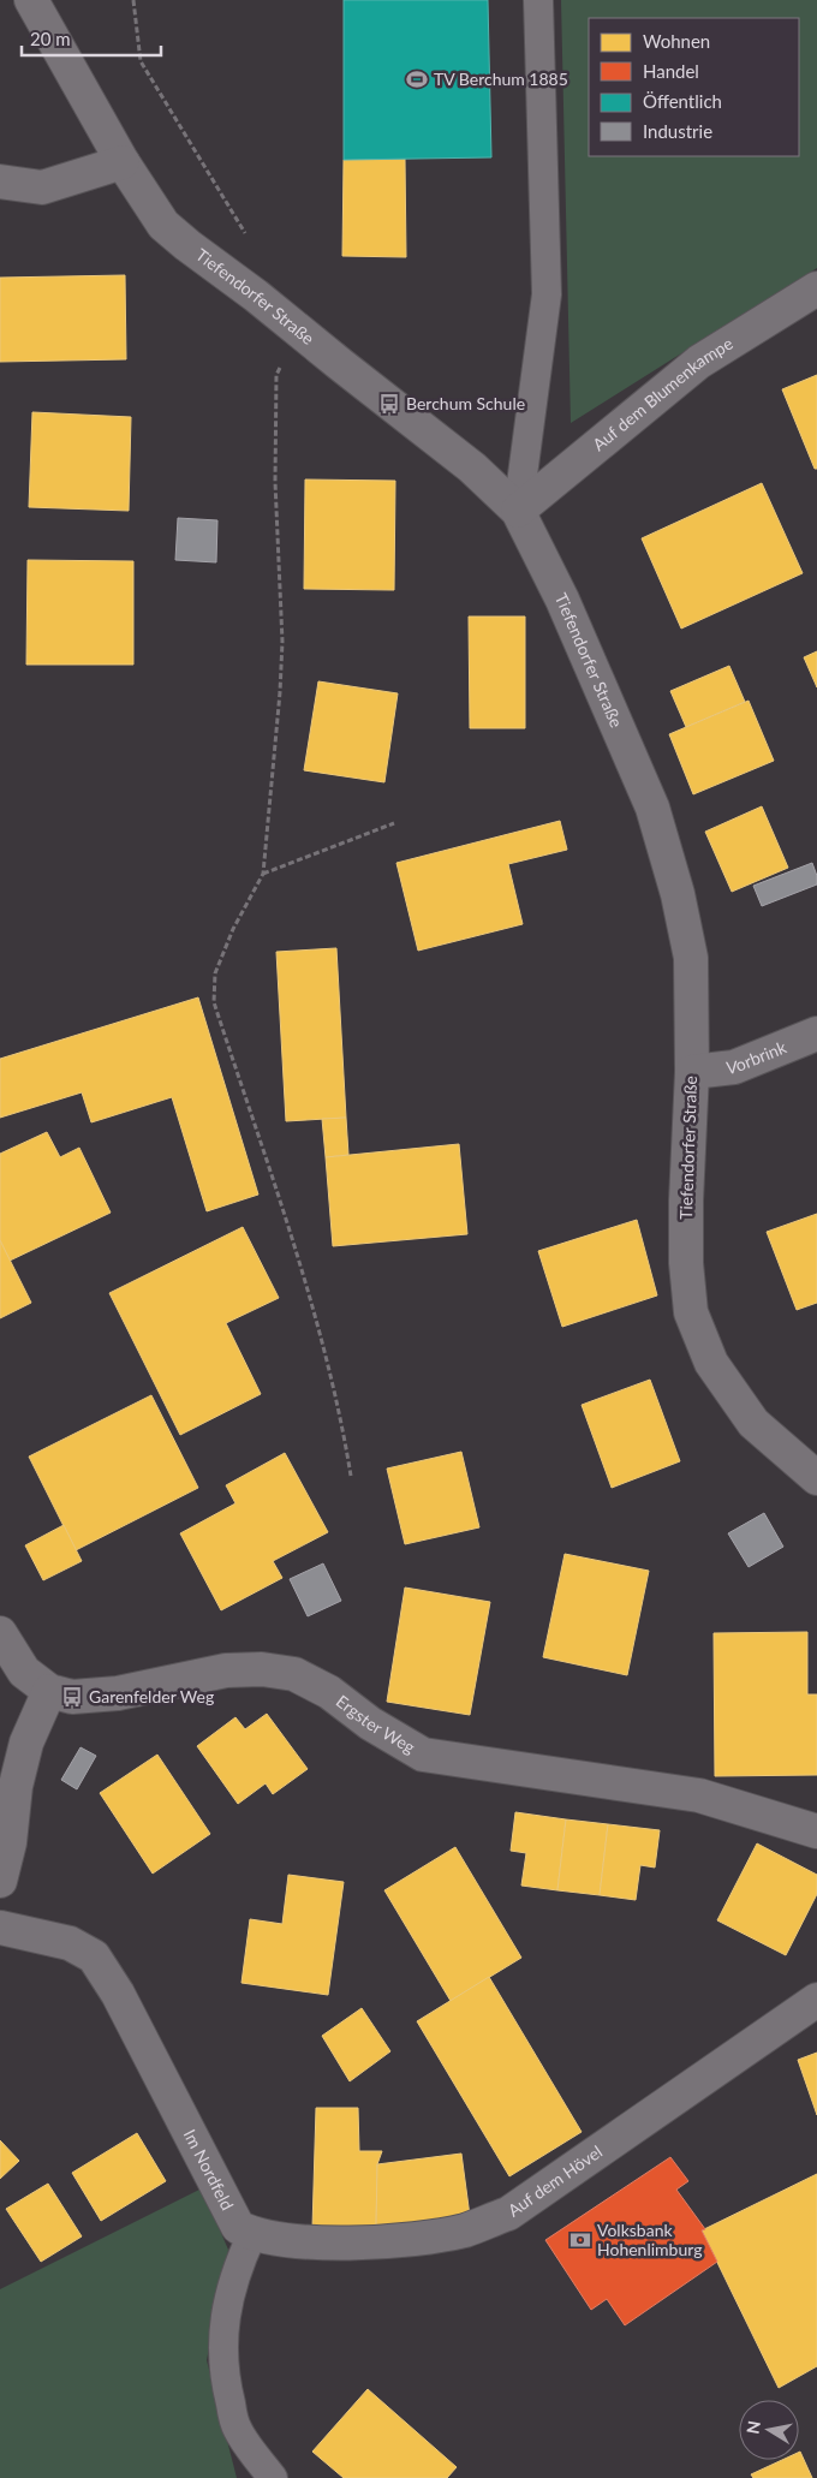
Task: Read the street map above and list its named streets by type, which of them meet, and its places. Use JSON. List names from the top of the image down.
{
  "streets": {
    "street": [
      "Tiefendorfer Straße",
      "Auf dem Blumenkampe",
      "Vorbrink",
      "Ergster Weg",
      "Im Nordfeld",
      "Auf dem Hövel"
    ]
  },
  "crossings": [
    ["Tiefendorfer Straße", "Auf dem Blumenkampe"],
    ["Tiefendorfer Straße", "Vorbrink"],
    ["Im Nordfeld", "Auf dem Hövel"]
  ],
  "places": {
    "sports": ["TV Berchum 1885"],
    "bus stop": ["Berchum Schule", "Garenfelder Weg"],
    "bank": ["Volksbank Hohenlimburg"]
  },
  "legend": [
    "Wohnen",
    "Handel",
    "Öffentlich",
    "Industrie"
  ],
  "scale_bar": "20 m",
  "north": "left"
}
